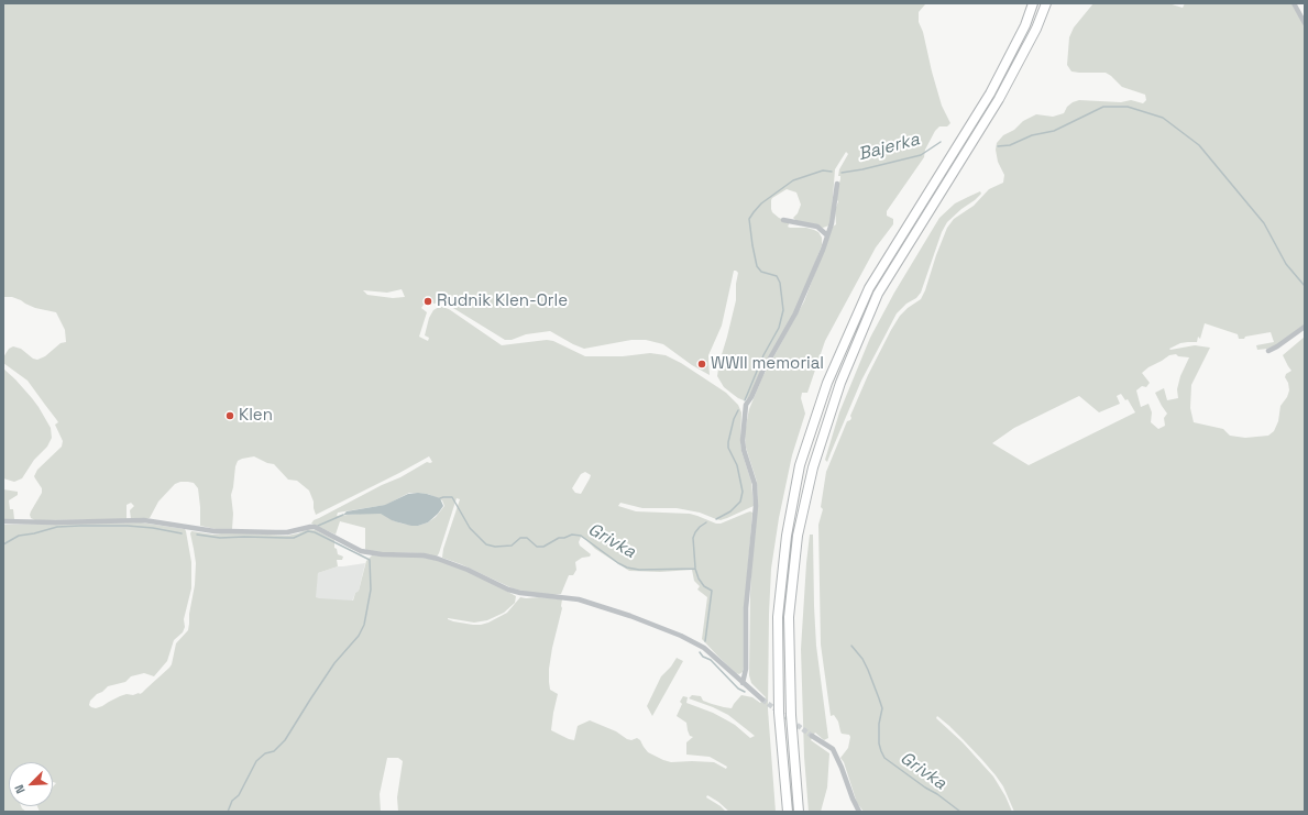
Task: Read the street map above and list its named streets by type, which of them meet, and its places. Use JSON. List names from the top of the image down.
{
  "water": ["Bajerka", "Grivka"],
  "places": ["Rudnik Klen-Orle", "WWII memorial", "Klen"],
  "north": "bottom left"
}
